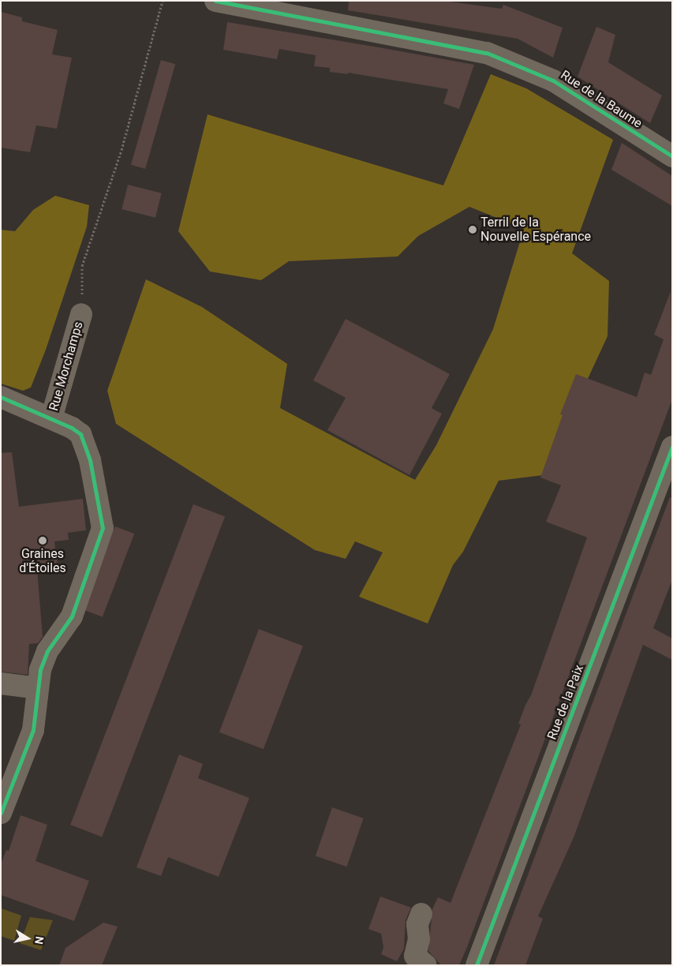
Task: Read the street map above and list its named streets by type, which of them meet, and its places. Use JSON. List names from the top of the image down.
{
  "streets": {
    "street": ["Rue de la Baume", "Rue Morchamps", "Rue de la Paix"]
  },
  "places": ["Terril de la Nouvelle Espérance", "Graines d'Étoiles"],
  "north": "right"
}
